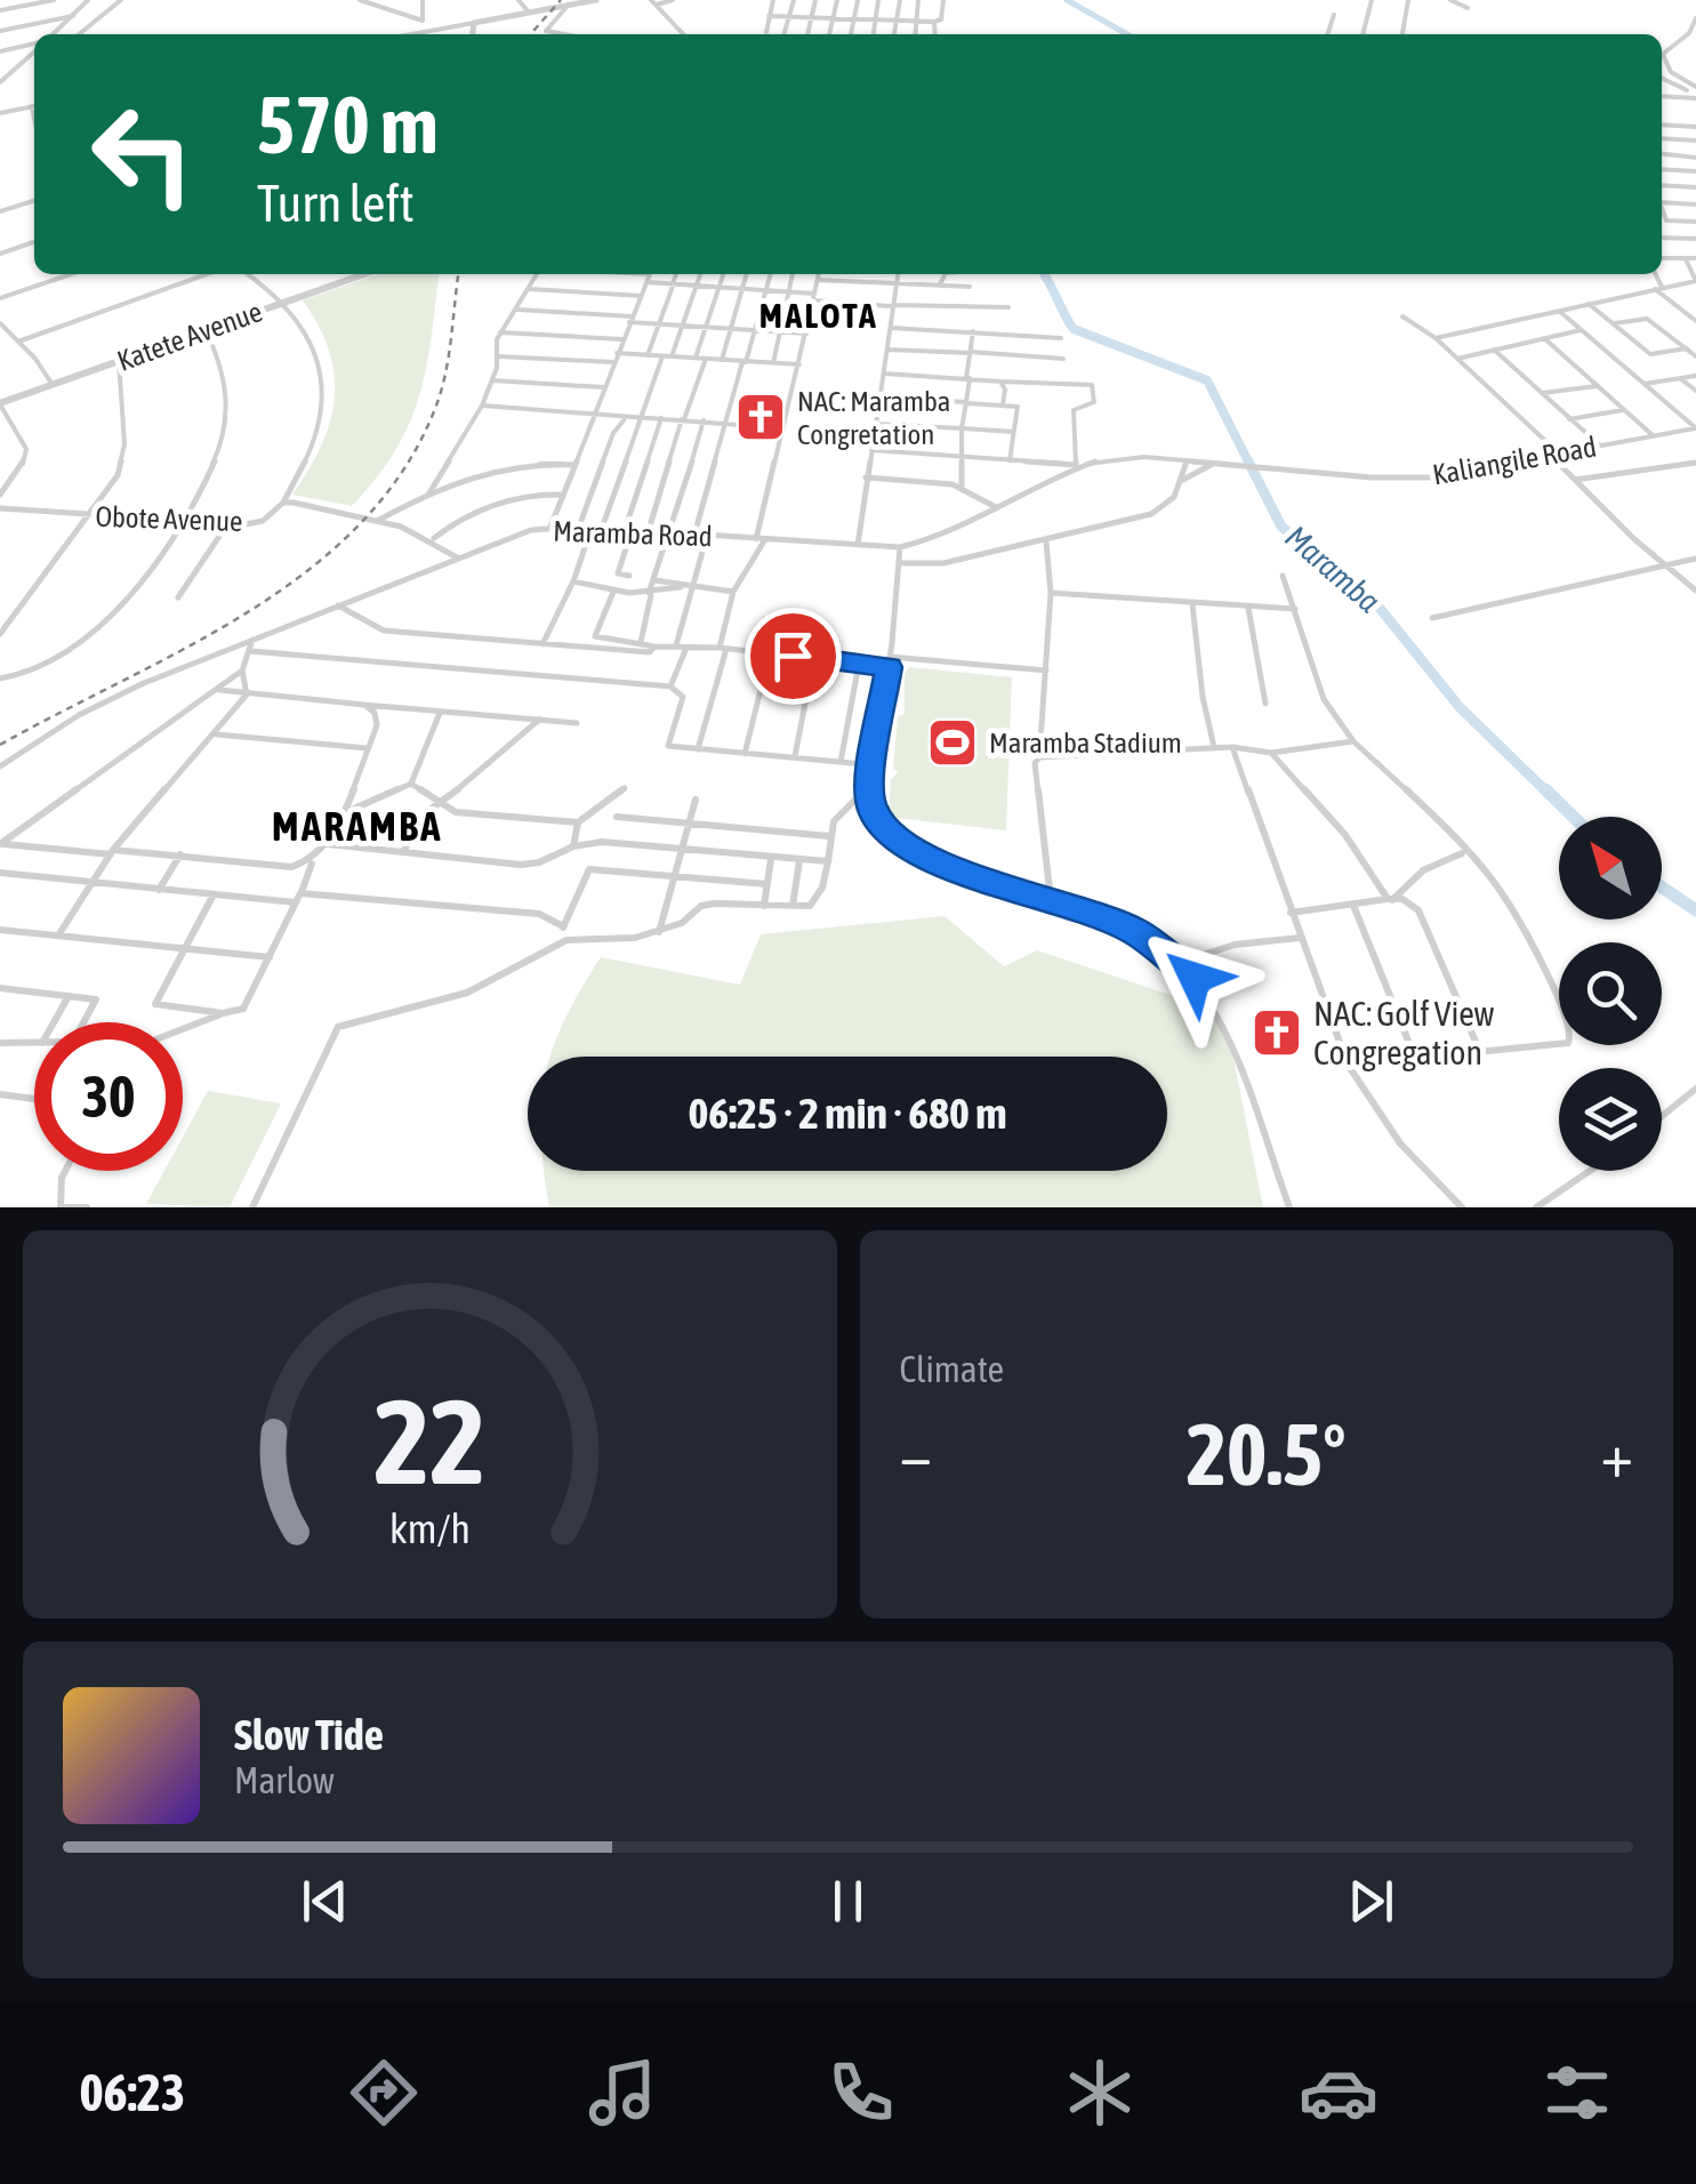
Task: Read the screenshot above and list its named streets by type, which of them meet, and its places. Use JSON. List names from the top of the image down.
{
  "streets": {
    "street": [
      "Katete Avenue",
      "Kaliangile Road",
      "Obote Avenue",
      "Maramba Road"
    ]
  },
  "crossings": [
    ["Kaliangile Road", "Maramba Road"],
    ["Obote Avenue", "Maramba Road"]
  ],
  "districts": ["MALOTA", "MARAMBA"],
  "water": ["Maramba"],
  "places": {
    "church": ["NAC: Maramba Congretation", "NAC: Golf View Congregation"],
    "sports": ["Maramba Stadium"]
  },
  "north": "top left",
  "page": {
    "turn": ["570 m", "Turn left"],
    "limit": "30",
    "trip": "06:25 · 2 min · 680 m",
    "tile": "Climate",
    "heat": ["−", "20.5°", "+"],
    "song": ["Slow Tide", "Marlow"],
    "tabs": "06:23",
    "gauge": ["22", "km/h"]
  }
}
